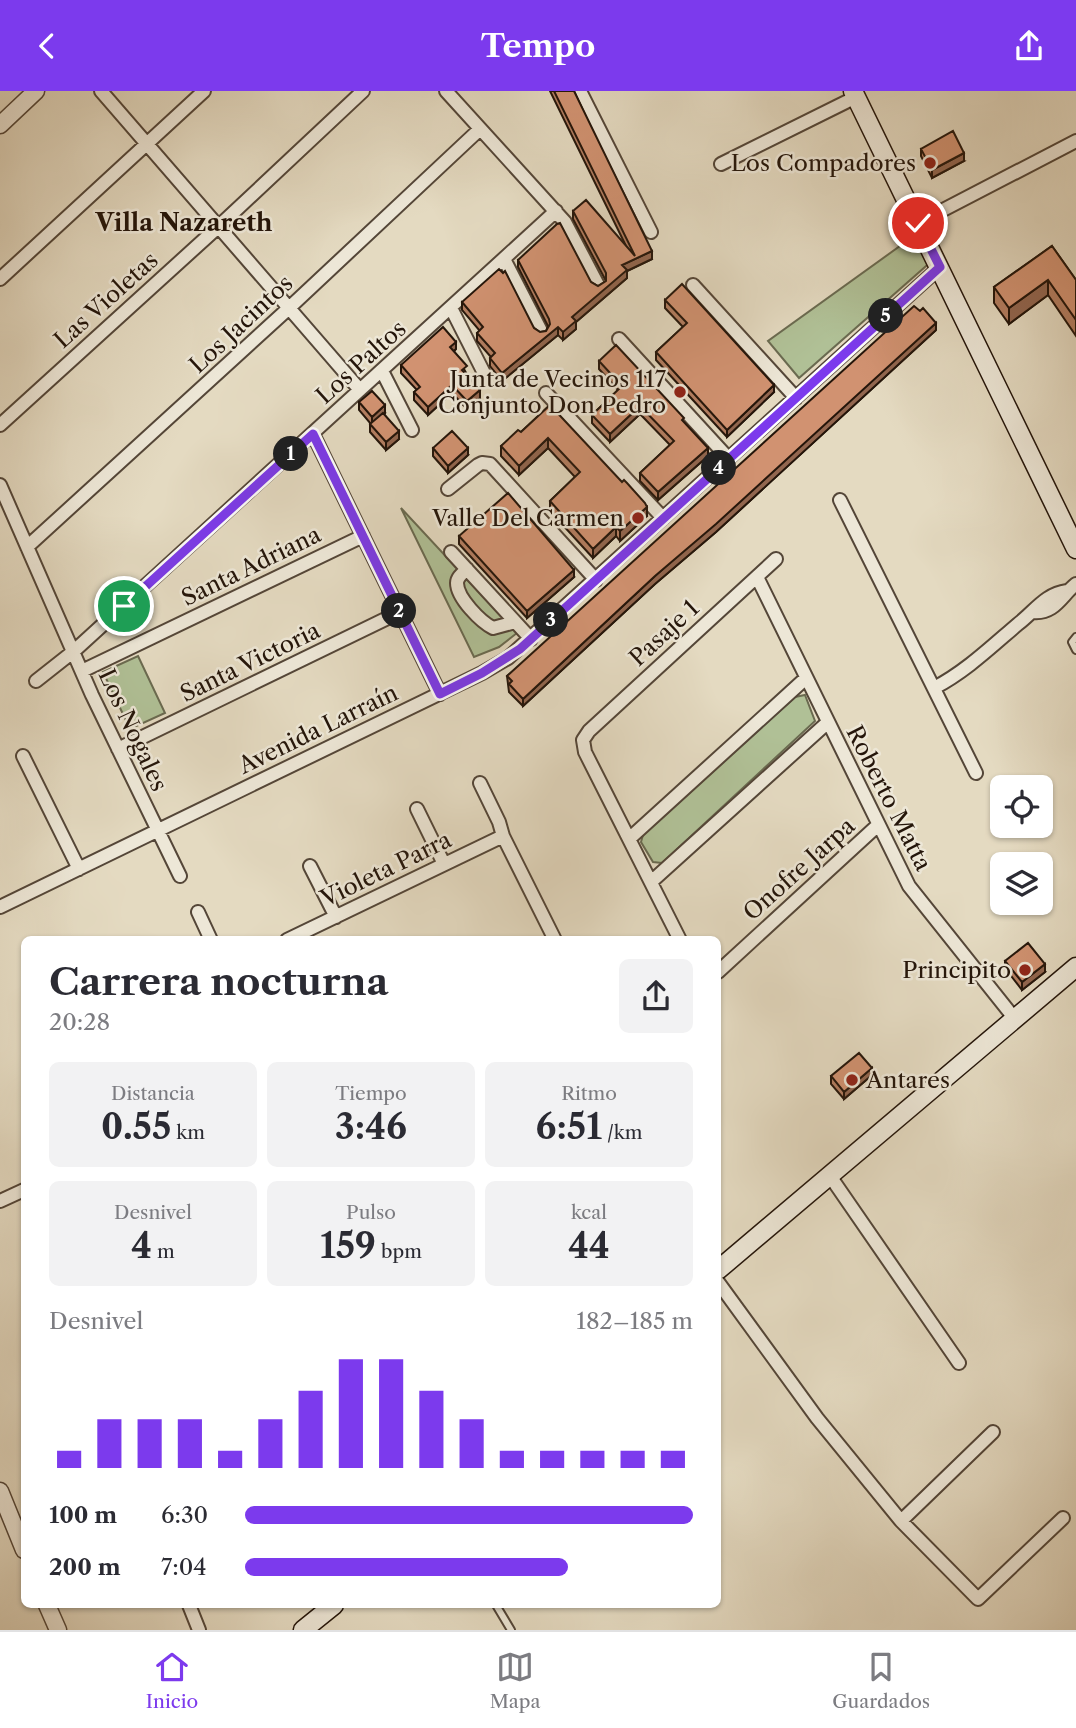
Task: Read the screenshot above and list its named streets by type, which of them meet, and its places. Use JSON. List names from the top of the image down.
{
  "streets": {
    "street": [
      "Las Violetas",
      "Los Jacintos",
      "Los Paltos",
      "Santa Adriana",
      "Pasaje 1",
      "Santa Victoria",
      "Avenida Larraín",
      "Los Nogales",
      "Roberto Matta",
      "Violeta Parra",
      "Onofre Jarpa"
    ]
  },
  "crossings": [
    ["Los Jacintos", "Los Nogales"],
    ["Los Paltos", "Los Nogales"],
    ["Santa Adriana", "Los Nogales"],
    ["Pasaje 1", "Roberto Matta"],
    ["Santa Victoria", "Los Nogales"],
    ["Avenida Larraín", "Los Nogales"],
    ["Roberto Matta", "Onofre Jarpa"]
  ],
  "districts": ["Villa Nazareth"],
  "places": [
    "Los Compadores",
    "Junta de Vecinos 117 Conjunto Don Pedro",
    "Valle Del Carmen",
    "Principito",
    "Antares"
  ],
  "page": {
    "header": "Tempo",
    "pins": [
      "5",
      "1",
      "4",
      "2",
      "3"
    ],
    "heading": ["Carrera nocturna", "20:28"],
    "stats": [
      ["Distancia", "0.55 km"],
      ["Tiempo", "3:46"],
      ["Ritmo", "6:51 /km"],
      ["Desnivel", "4 m"],
      ["Pulso", "159 bpm"],
      ["kcal", "44"]
    ],
    "chart": ["Desnivel", "182–185 m"],
    "list": [
      {
        "name": "100 m",
        "note": "6:30"
      },
      {
        "name": "200 m",
        "note": "7:04"
      }
    ],
    "tabs": ["Inicio", "Mapa", "Guardados"]
  }
}
